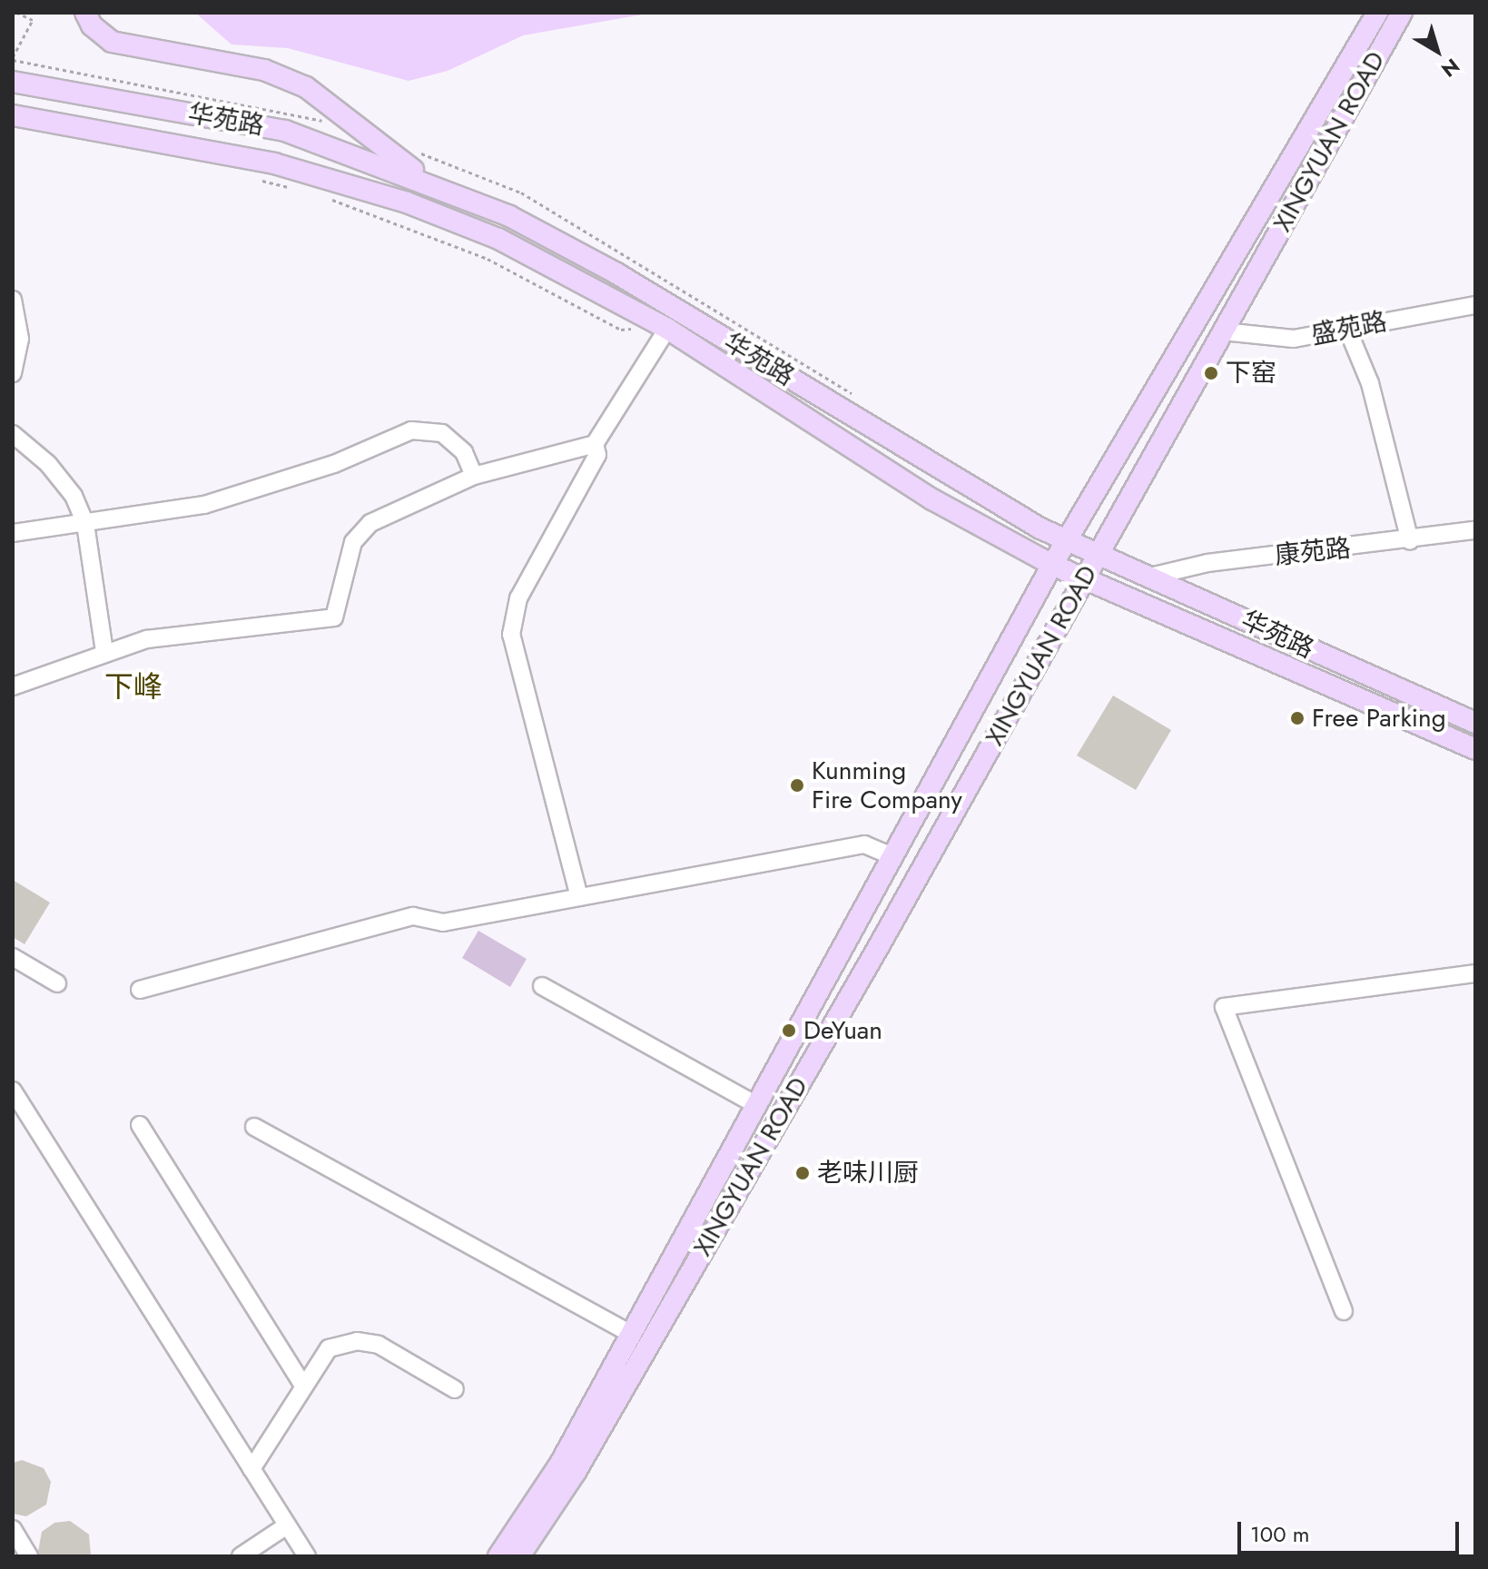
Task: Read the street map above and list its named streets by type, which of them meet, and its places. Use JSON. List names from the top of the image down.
{
  "streets": {
    "main road": ["华苑路", "XINGYUAN ROAD"],
    "street": ["盛苑路", "康苑路"]
  },
  "crossings": [
    ["华苑路", "XINGYUAN ROAD"],
    ["华苑路", "康苑路"],
    ["XINGYUAN ROAD", "盛苑路"]
  ],
  "districts": ["下峰"],
  "places": [
    "下窑",
    "Free Parking",
    "Kunming Fire Company",
    "DeYuan",
    "老味川厨"
  ],
  "scale_bar": "100 m",
  "north": "bottom right"
}
